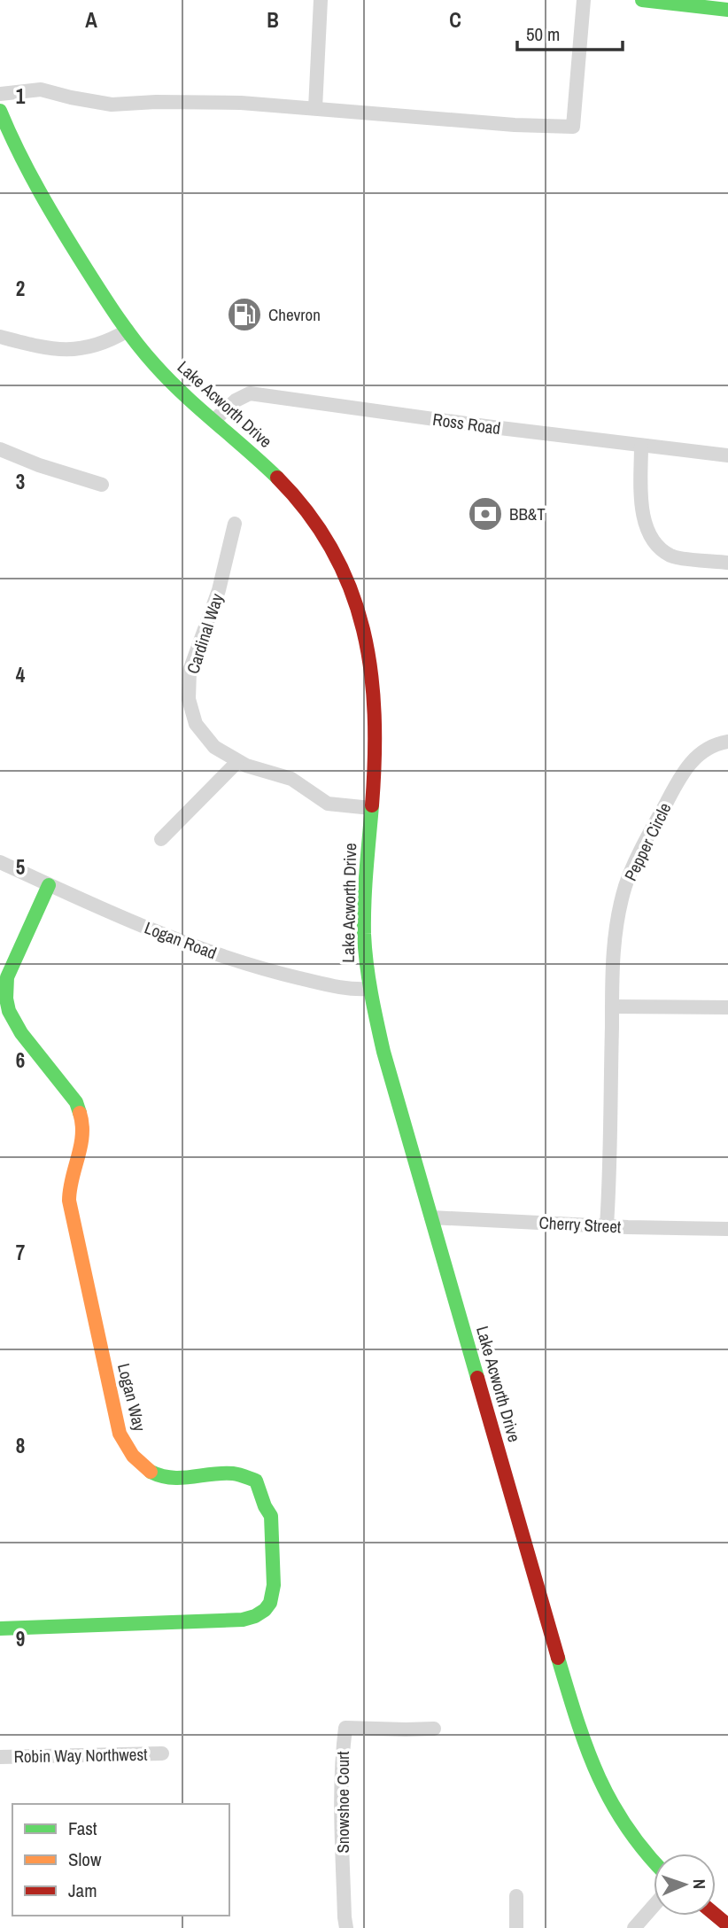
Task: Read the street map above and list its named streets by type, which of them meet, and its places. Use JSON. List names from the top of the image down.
{
  "streets": {
    "main road": ["Lake Acworth Drive", "Logan Way"],
    "street": [
      "Ross Road",
      "Cardinal Way",
      "Pepper Circle",
      "Logan Road",
      "Cherry Street",
      "Robin Way Northwest",
      "Snowshoe Court"
    ]
  },
  "crossings": [
    ["Lake Acworth Drive", "Ross Road"],
    ["Lake Acworth Drive", "Cardinal Way"],
    ["Lake Acworth Drive", "Logan Road"],
    ["Lake Acworth Drive", "Cherry Street"],
    ["Pepper Circle", "Cherry Street"],
    ["Logan Road", "Logan Way"]
  ],
  "places": {
    "fuel station": ["Chevron"],
    "bank": ["BB&T"]
  },
  "legend": ["Fast", "Slow", "Jam"],
  "scale_bar": "50 m",
  "north": "right",
  "grid": {
    "columns": ["A", "B", "C"],
    "rows": [
      "1",
      "2",
      "3",
      "4",
      "5",
      "6",
      "7",
      "8",
      "9"
    ]
  }
}
